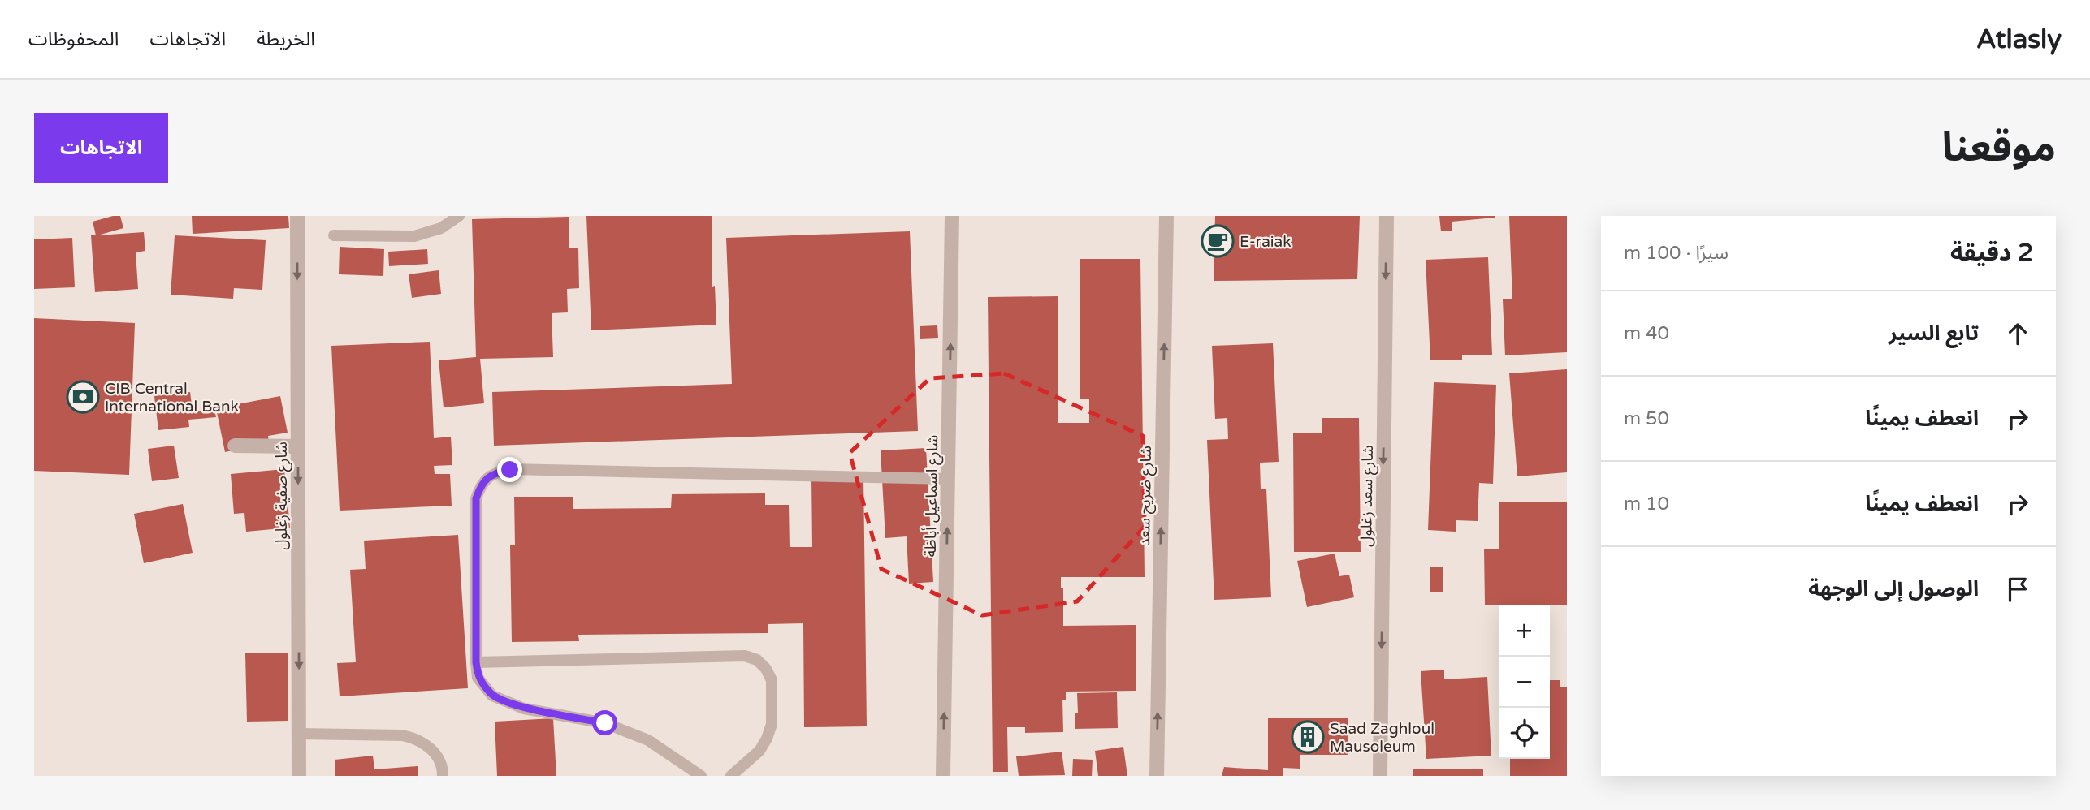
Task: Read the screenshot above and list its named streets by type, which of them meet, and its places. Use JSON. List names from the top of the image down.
{
  "streets": {
    "street": [
      "شارع صفية زغلول",
      "شارع اسماعيل أباظة",
      "شارع ضريح سعد",
      "شارع سعد زغلول"
    ]
  },
  "one_way": [
    "شارع صفية زغلول",
    "شارع اسماعيل أباظة",
    "شارع ضريح سعد",
    "شارع سعد زغلول"
  ],
  "places": {
    "cafe": ["E-raiak"],
    "bank": ["CIB Central International Bank"],
    "building": ["Saad Zaghloul Mausoleum"]
  },
  "page": {
    "header": "Atlasly",
    "nav": ["الخريطة", "الاتجاهات", "المحفوظات"],
    "title": "موقعنا",
    "buttons": "الاتجاهات",
    "heading": ["2 دقيقة", "سيرًا · 100 m"],
    "list": [
      ["تابع السير", "40 m"],
      ["انعطف يمينًا", "50 m"],
      ["انعطف يمينًا", "10 m"],
      "الوصول إلى الوجهة"
    ],
    "map_buttons": ["+", "−"]
  }
}
